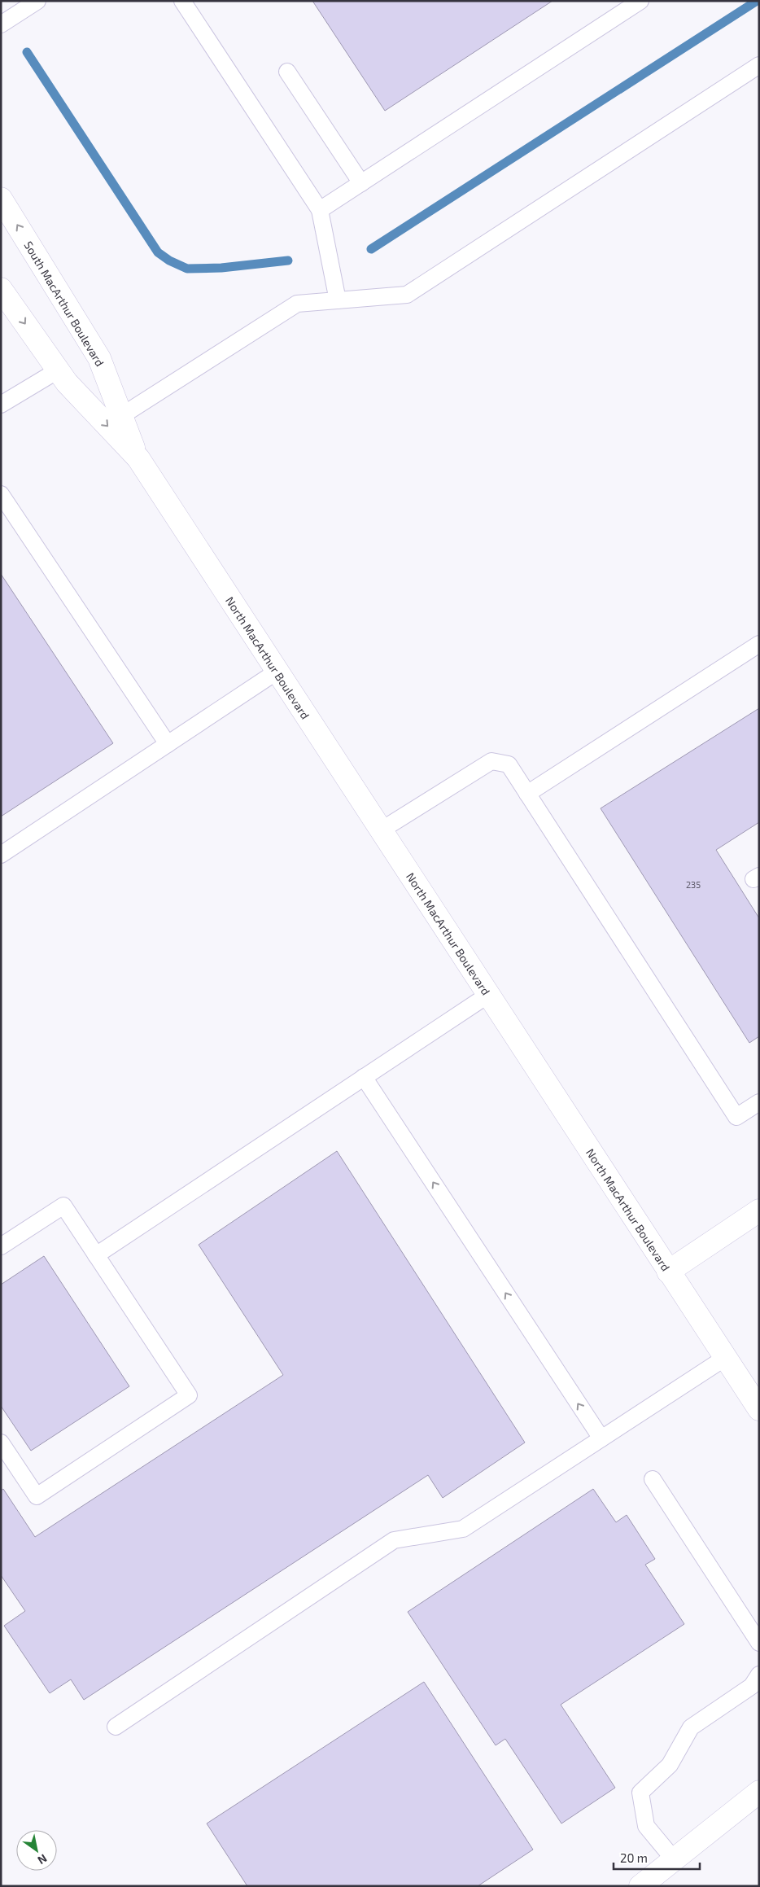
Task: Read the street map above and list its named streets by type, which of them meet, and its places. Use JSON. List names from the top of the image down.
{
  "streets": {
    "main road": ["South MacArthur Boulevard", "North MacArthur Boulevard"]
  },
  "crossings": [
    ["South MacArthur Boulevard", "North MacArthur Boulevard"]
  ],
  "house_numbers": ["235"],
  "scale_bar": "20 m",
  "north": "bottom right"
}
